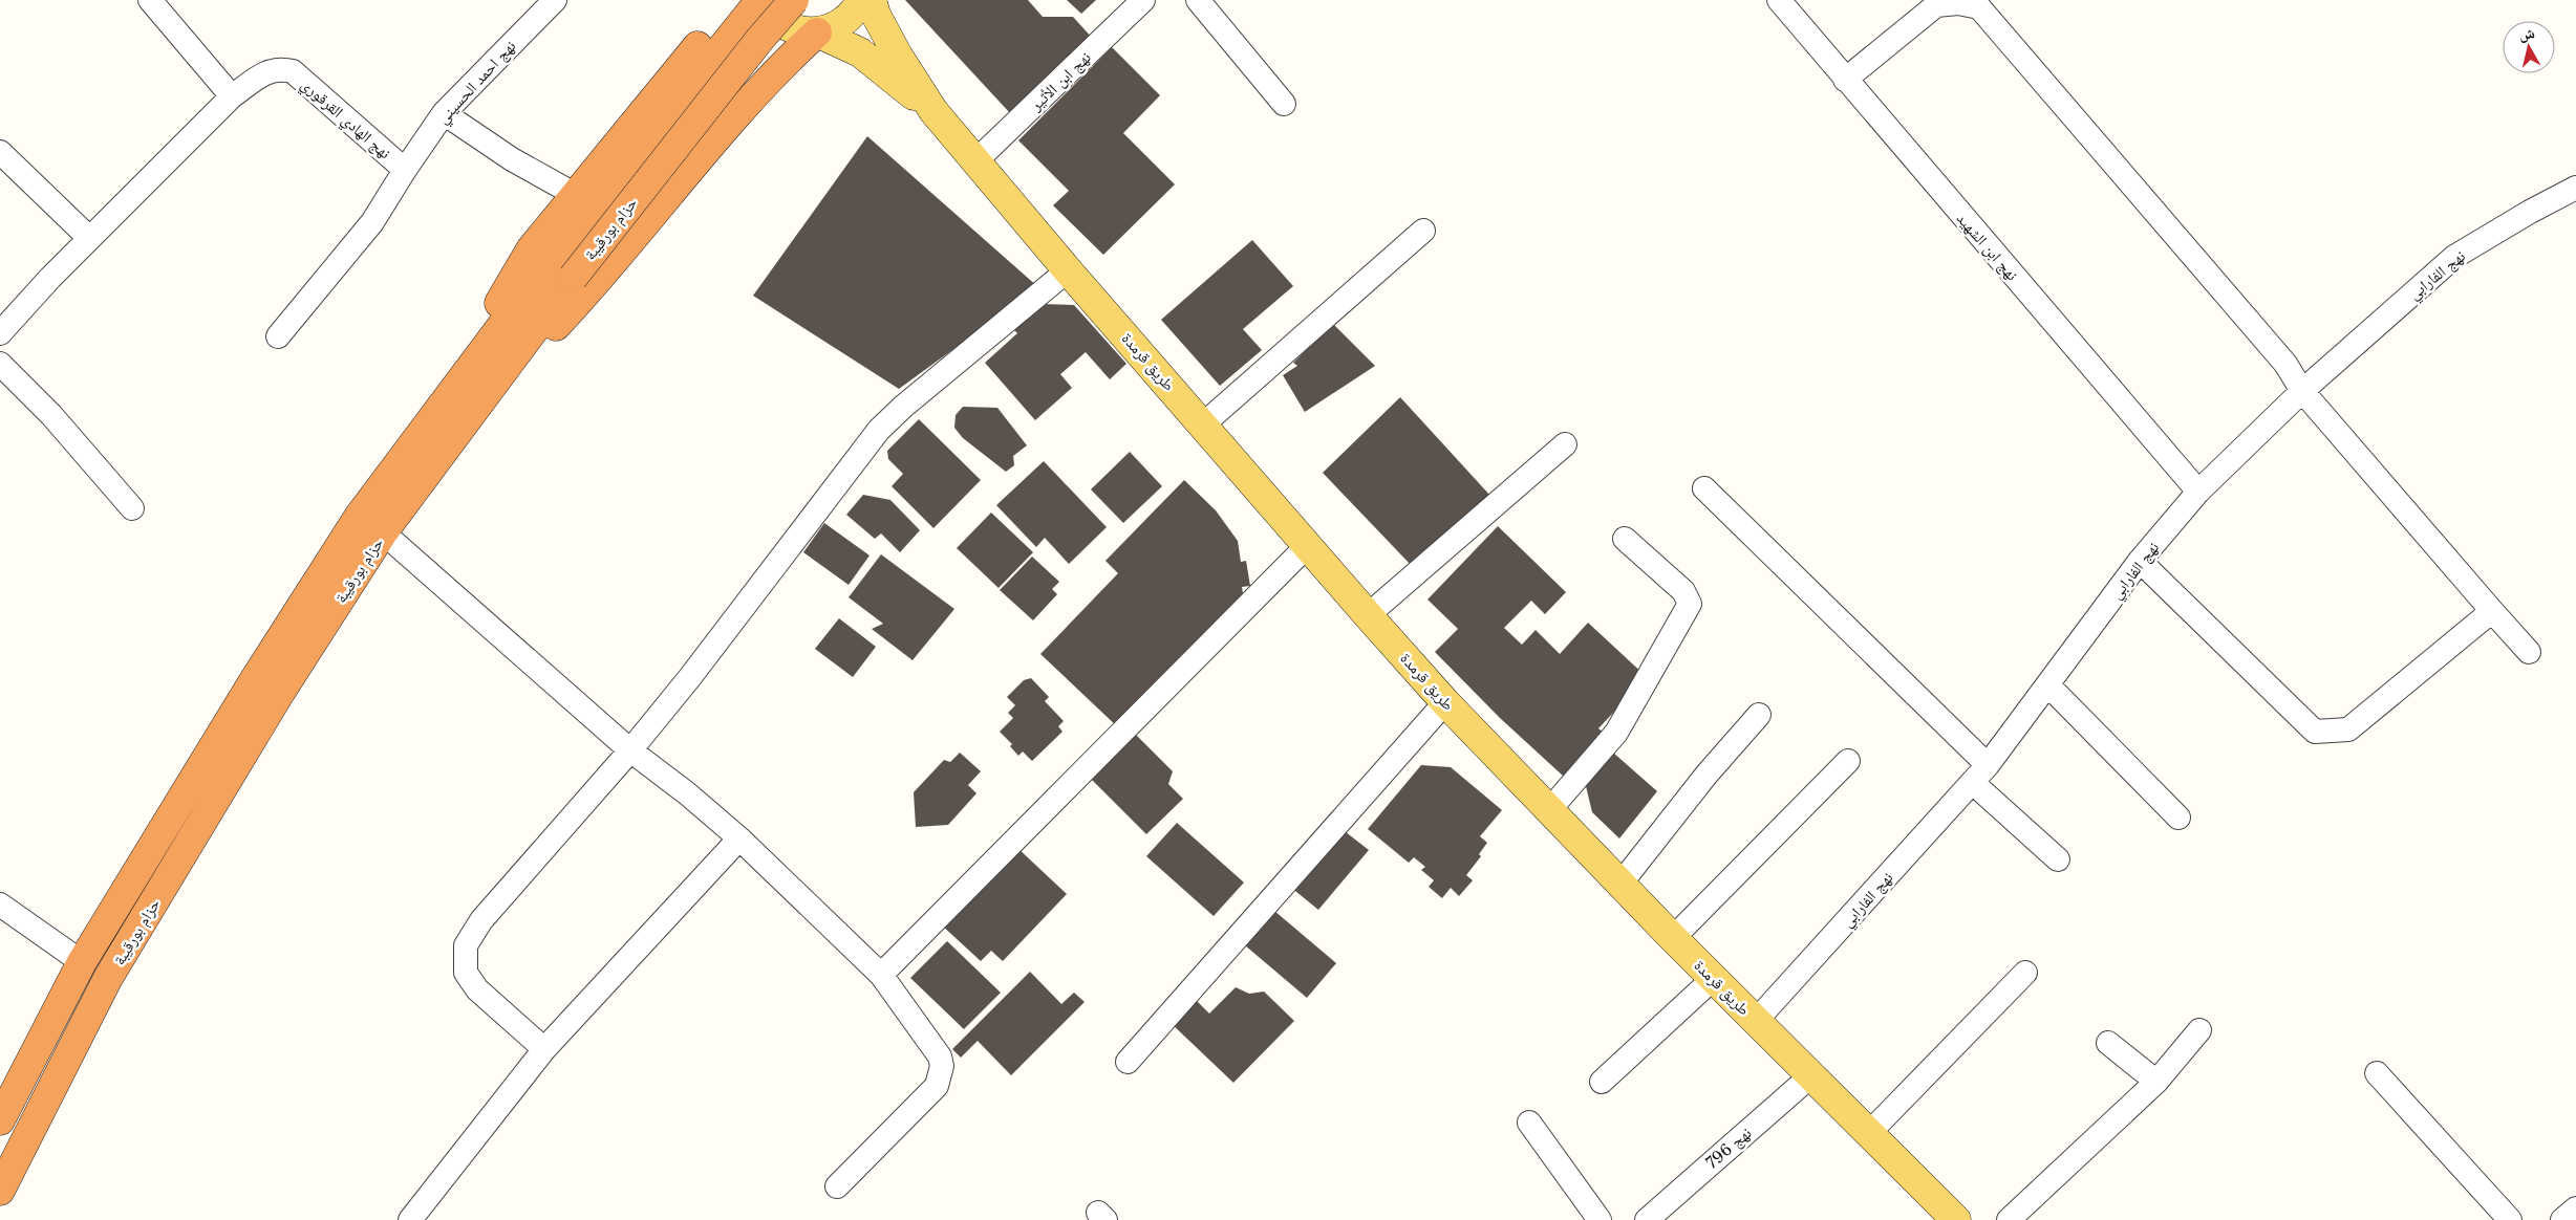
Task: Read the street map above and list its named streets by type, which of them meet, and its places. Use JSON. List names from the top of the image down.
{
  "streets": {
    "highway": ["حزام بورقيبة"],
    "main road": ["طريق قرمدة"],
    "street": [
      "نهج ابن الأثير",
      "نهج احمد الحسيني",
      "نهج الهادي القرقوري",
      "نهج ابن الشهيد",
      "نهج الفارابي",
      "نهج 796"
    ]
  },
  "crossings": [
    ["نهج ابن الأثير", "طريق قرمدة"],
    ["نهج احمد الحسيني", "نهج الهادي القرقوري"],
    ["نهج ابن الشهيد", "نهج الفارابي"],
    ["نهج الفارابي", "طريق قرمدة"],
    ["طريق قرمدة", "نهج 796"]
  ],
  "north": "top"
}
